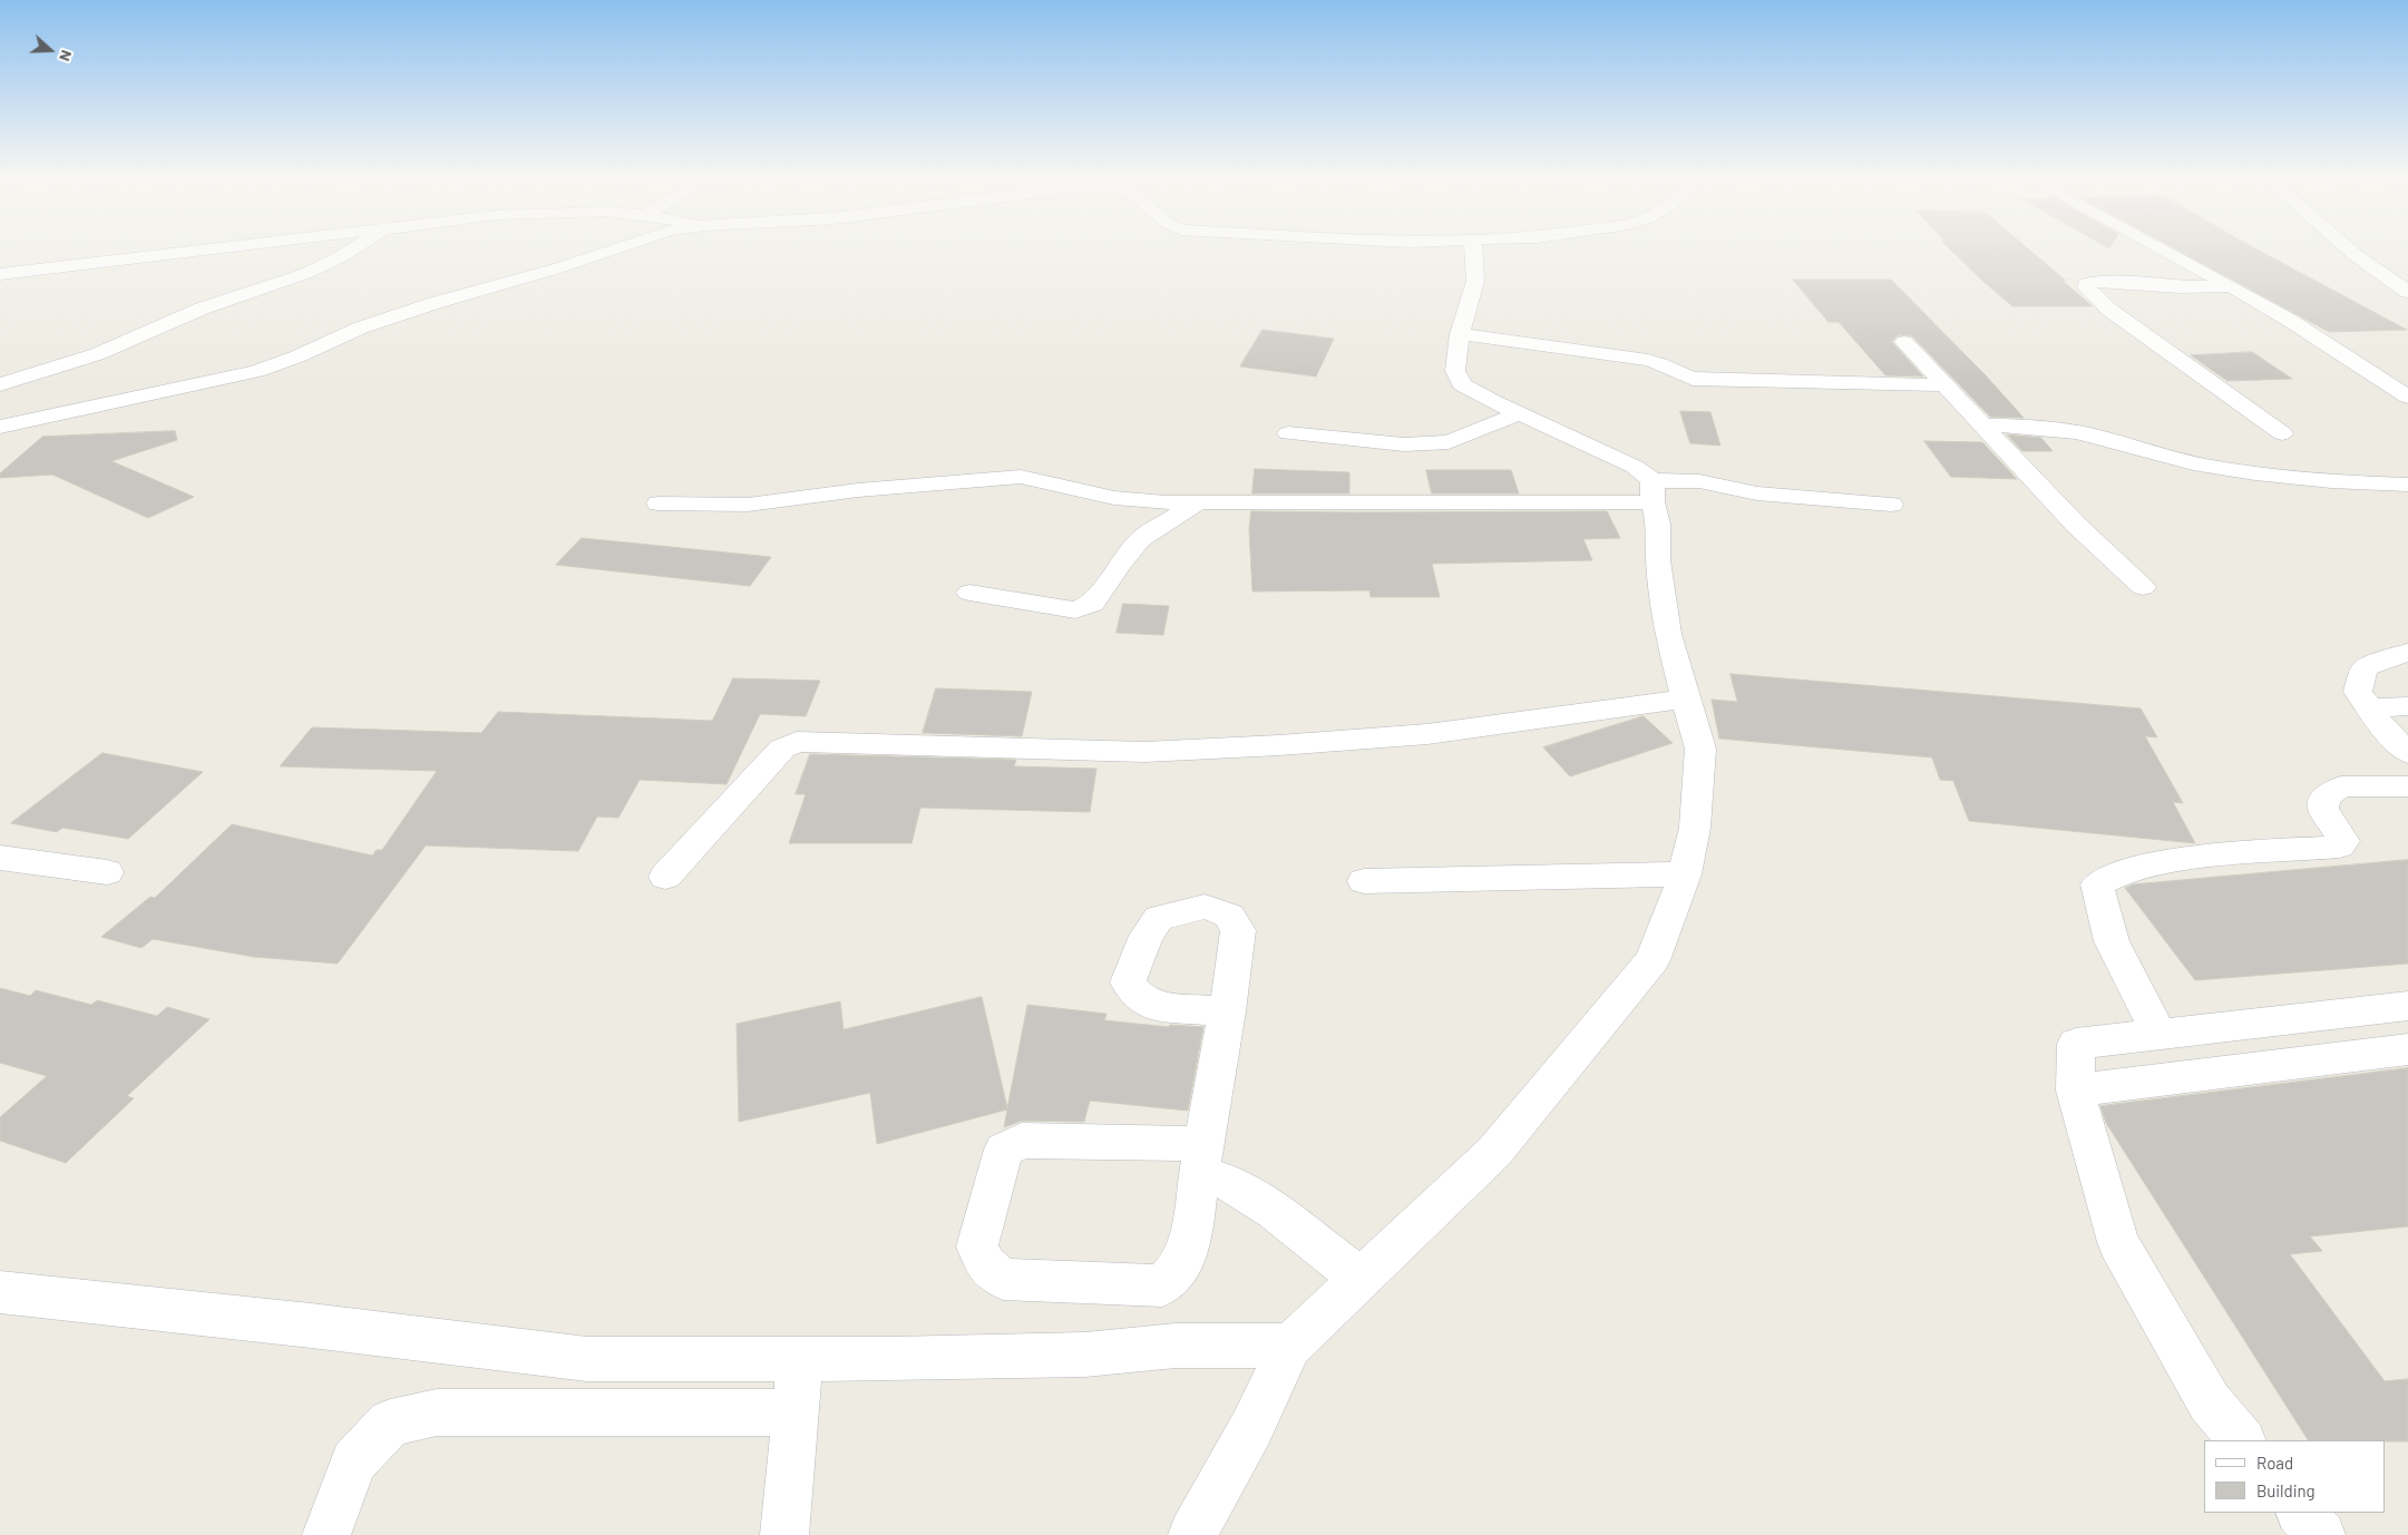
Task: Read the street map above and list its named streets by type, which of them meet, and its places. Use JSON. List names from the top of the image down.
{
  "legend": ["Road", "Building"],
  "north": "right"
}
